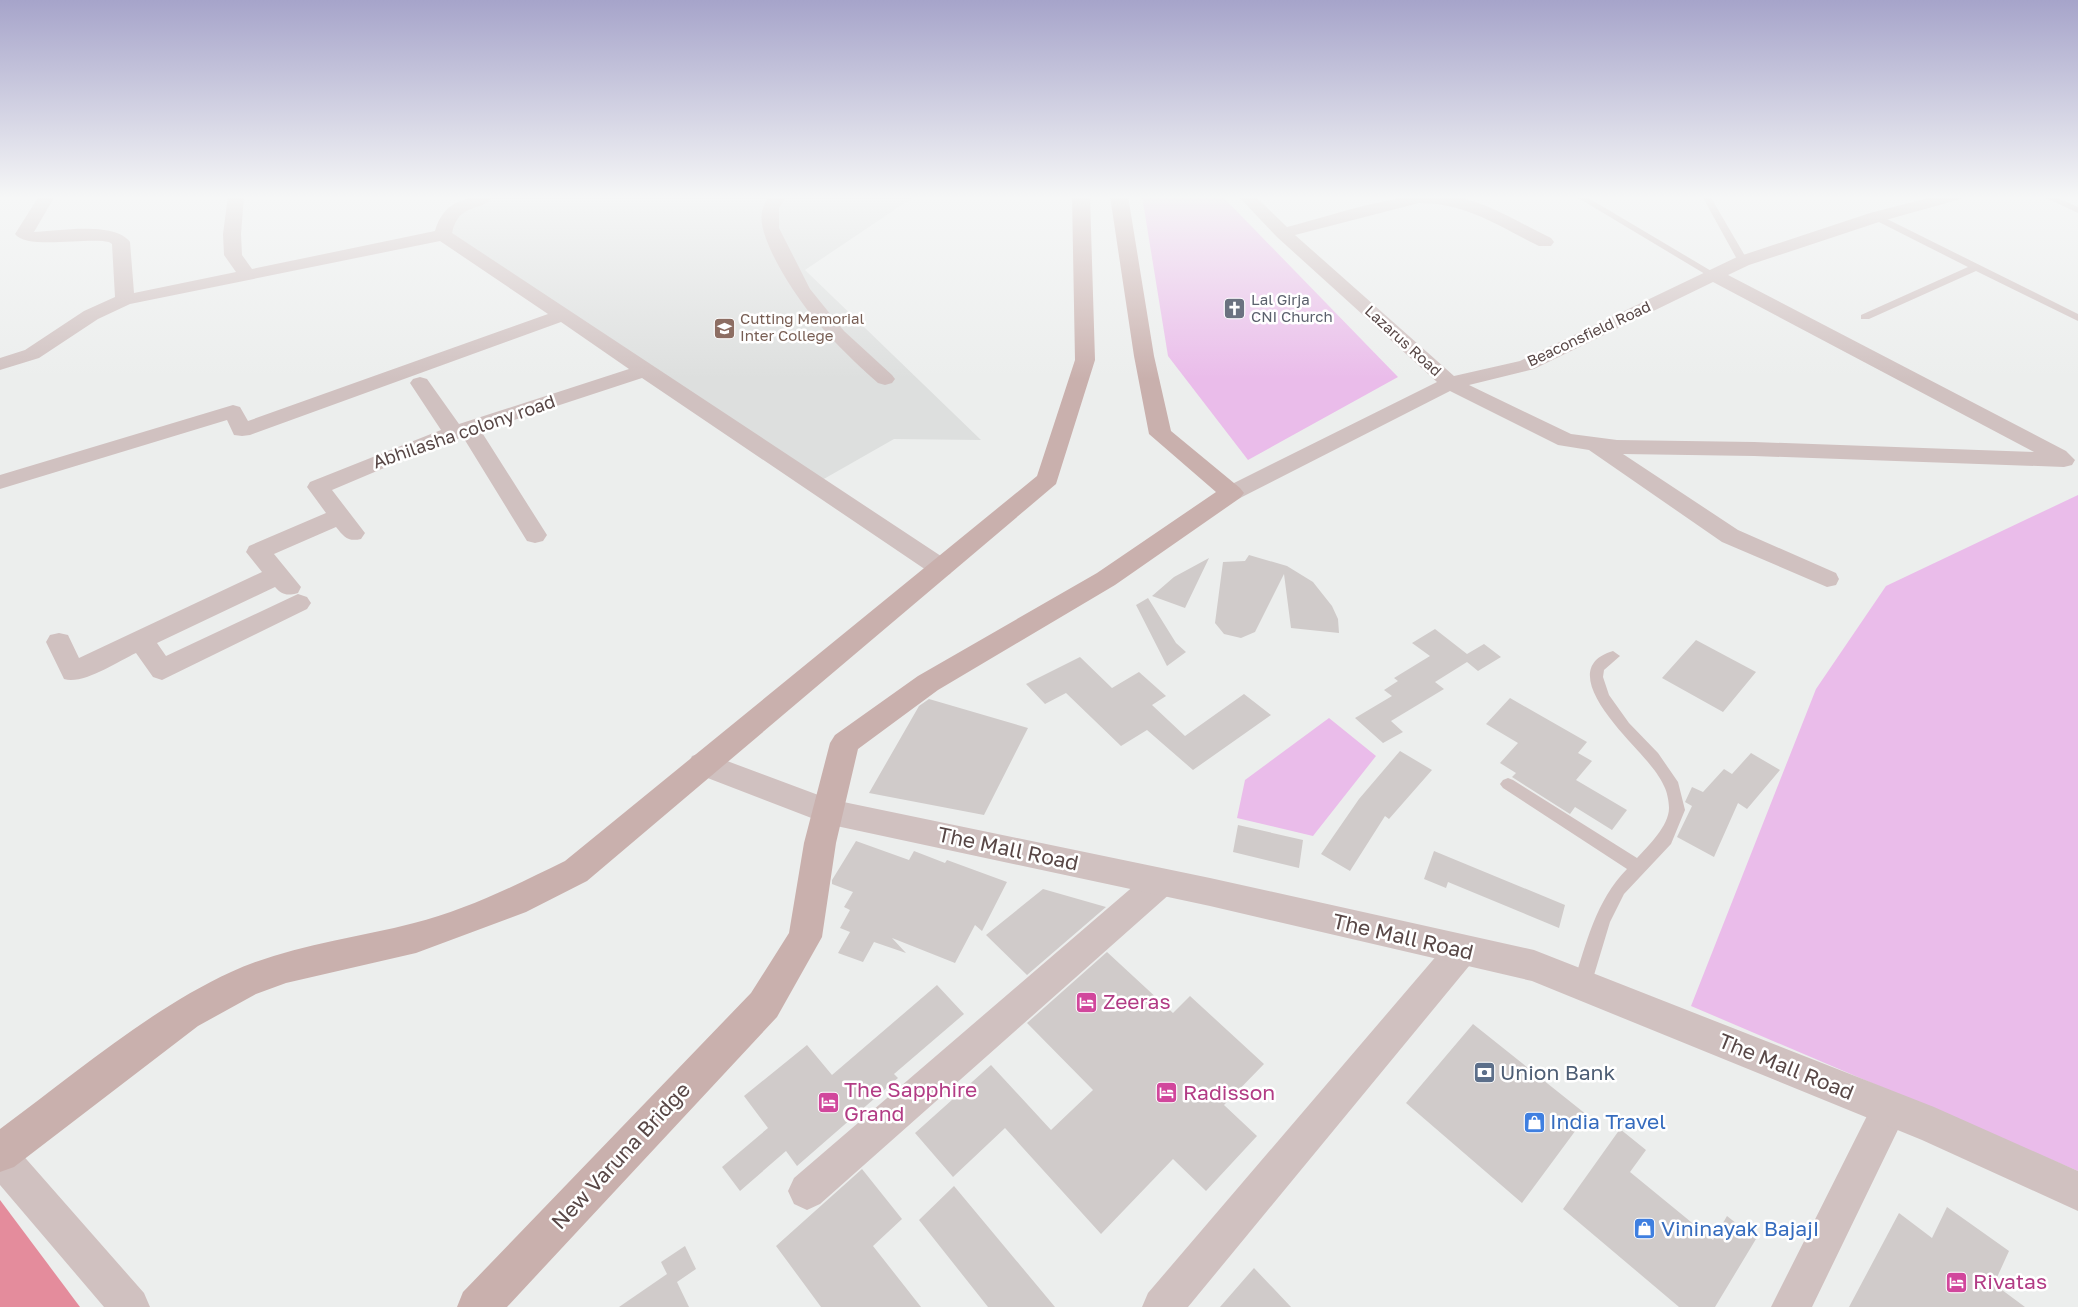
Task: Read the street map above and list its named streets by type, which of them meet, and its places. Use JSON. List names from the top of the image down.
{
  "streets": {
    "main road": ["New Varuna Bridge"],
    "street": [
      "Beaconsfield Road",
      "Lazarus Road",
      "Abhilasha colony road",
      "The Mall Road"
    ]
  },
  "crossings": [
    ["Beaconsfield Road", "Lazarus Road"],
    ["Beaconsfield Road", "New Varuna Bridge"],
    ["The Mall Road", "New Varuna Bridge"]
  ],
  "places": {
    "church": ["Lal Girja CNI Church"],
    "school or university": ["Cutting Memorial Inter College"],
    "hotel": [
      "Zeeras",
      "Radisson",
      "The Sapphire Grand",
      "Rivatas"
    ],
    "bank": ["Union Bank"],
    "shop": ["India Travel", "Vininayak BajajI"]
  }
}
